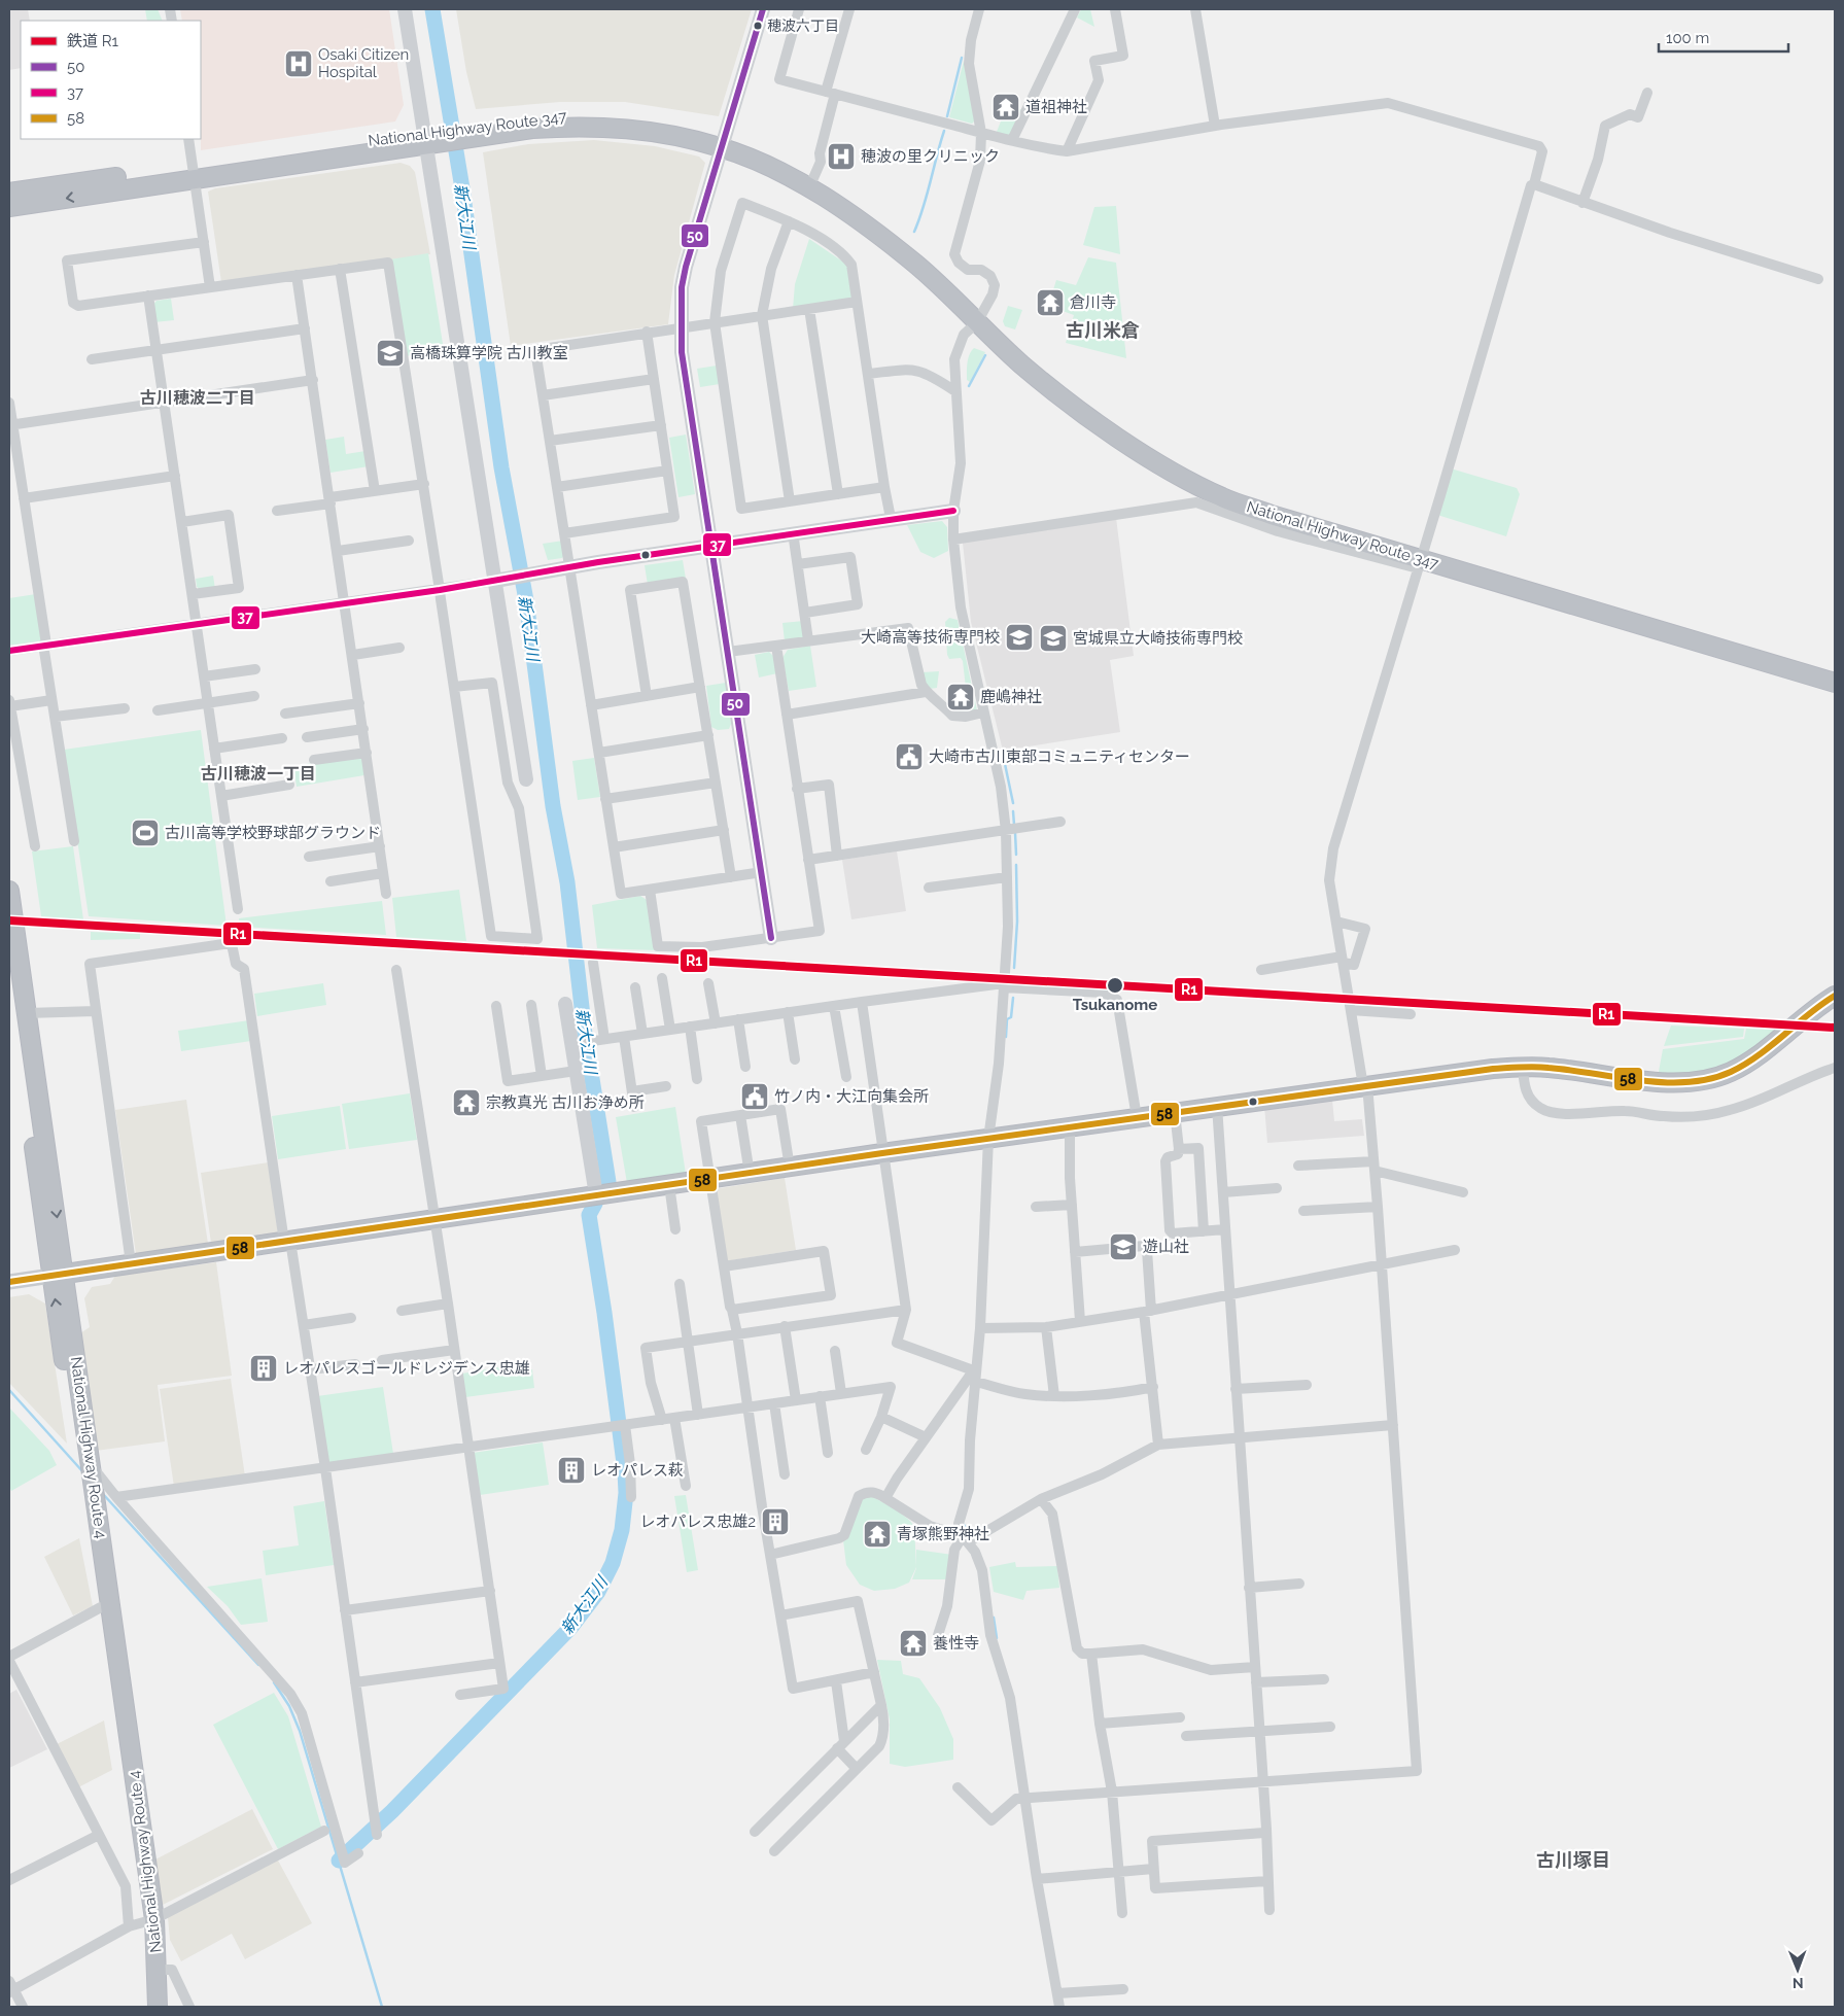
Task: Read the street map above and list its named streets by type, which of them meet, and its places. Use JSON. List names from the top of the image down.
{
  "streets": {
    "highway": ["National Highway Route 347", "National Highway Route 4"]
  },
  "districts": [
    "古川米倉",
    "古川穂波二丁目",
    "古川穂波一丁目",
    "古川塚目"
  ],
  "water": ["新大江川"],
  "places": {
    "other": ["穂波六丁目", "Tsukanome"],
    "hospital": ["Osaki Citizen Hospital", "穂波の里クリニック"],
    "temple": [
      "道祖神社",
      "倉川寺",
      "鹿嶋神社",
      "宗教真光 古川お浄め所",
      "青塚熊野神社",
      "養性寺"
    ],
    "school or university": [
      "高橋珠算学院 古川教室",
      "大崎高等技術専門校",
      "宮城県立大崎技術専門校",
      "遊山社"
    ],
    "public building": ["大崎市古川東部コミュニティセンター", "竹ノ内・大江向集会所"],
    "sports": ["古川高等学校野球部グラウンド"],
    "building": ["レオパレスゴールドレジデンス忠雄", "レオパレス萩", "レオパレス忠雄2"]
  },
  "lines": [
    "transit line 50",
    "transit line 37",
    "rail line R1",
    "transit line 58"
  ],
  "legend": [
    "鉄道 R1",
    "50",
    "37",
    "58"
  ],
  "scale_bar": "100 m",
  "north": "bottom"
}
